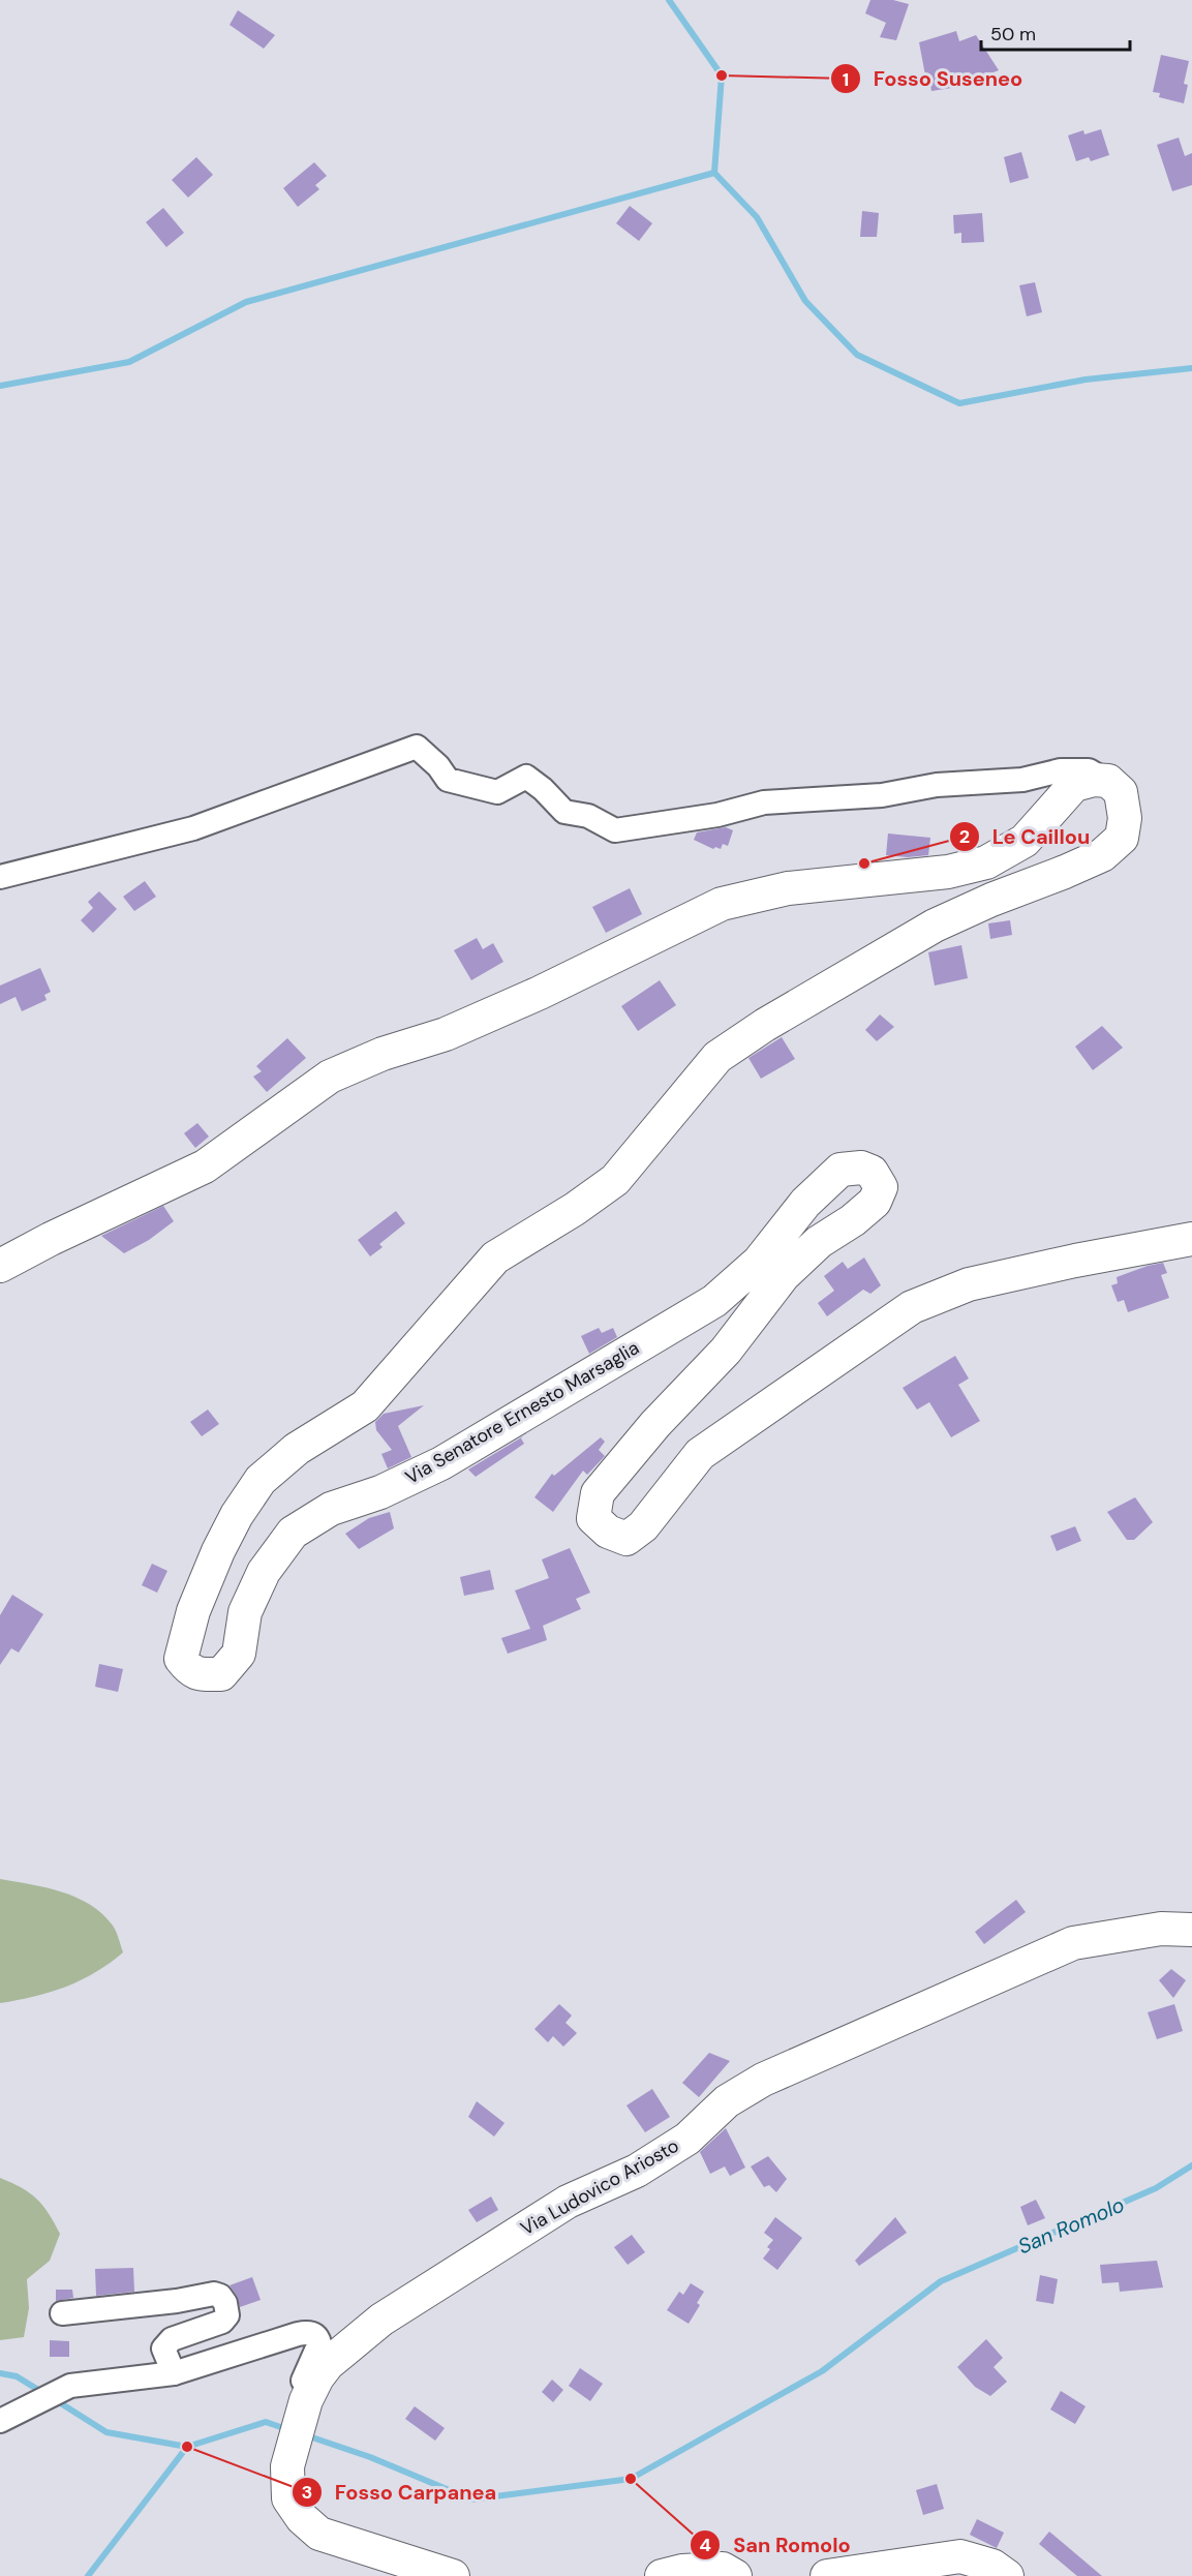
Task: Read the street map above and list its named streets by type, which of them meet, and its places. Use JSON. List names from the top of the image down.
{
  "streets": {
    "street": ["Via Senatore Ernesto Marsaglia", "Via Ludovico Ariosto"]
  },
  "water": ["San Romolo"],
  "places": [
    "Fosso Suseneo",
    "Le Caillou",
    "Fosso Carpanea",
    "San Romolo"
  ],
  "scale_bar": "50 m"
}
